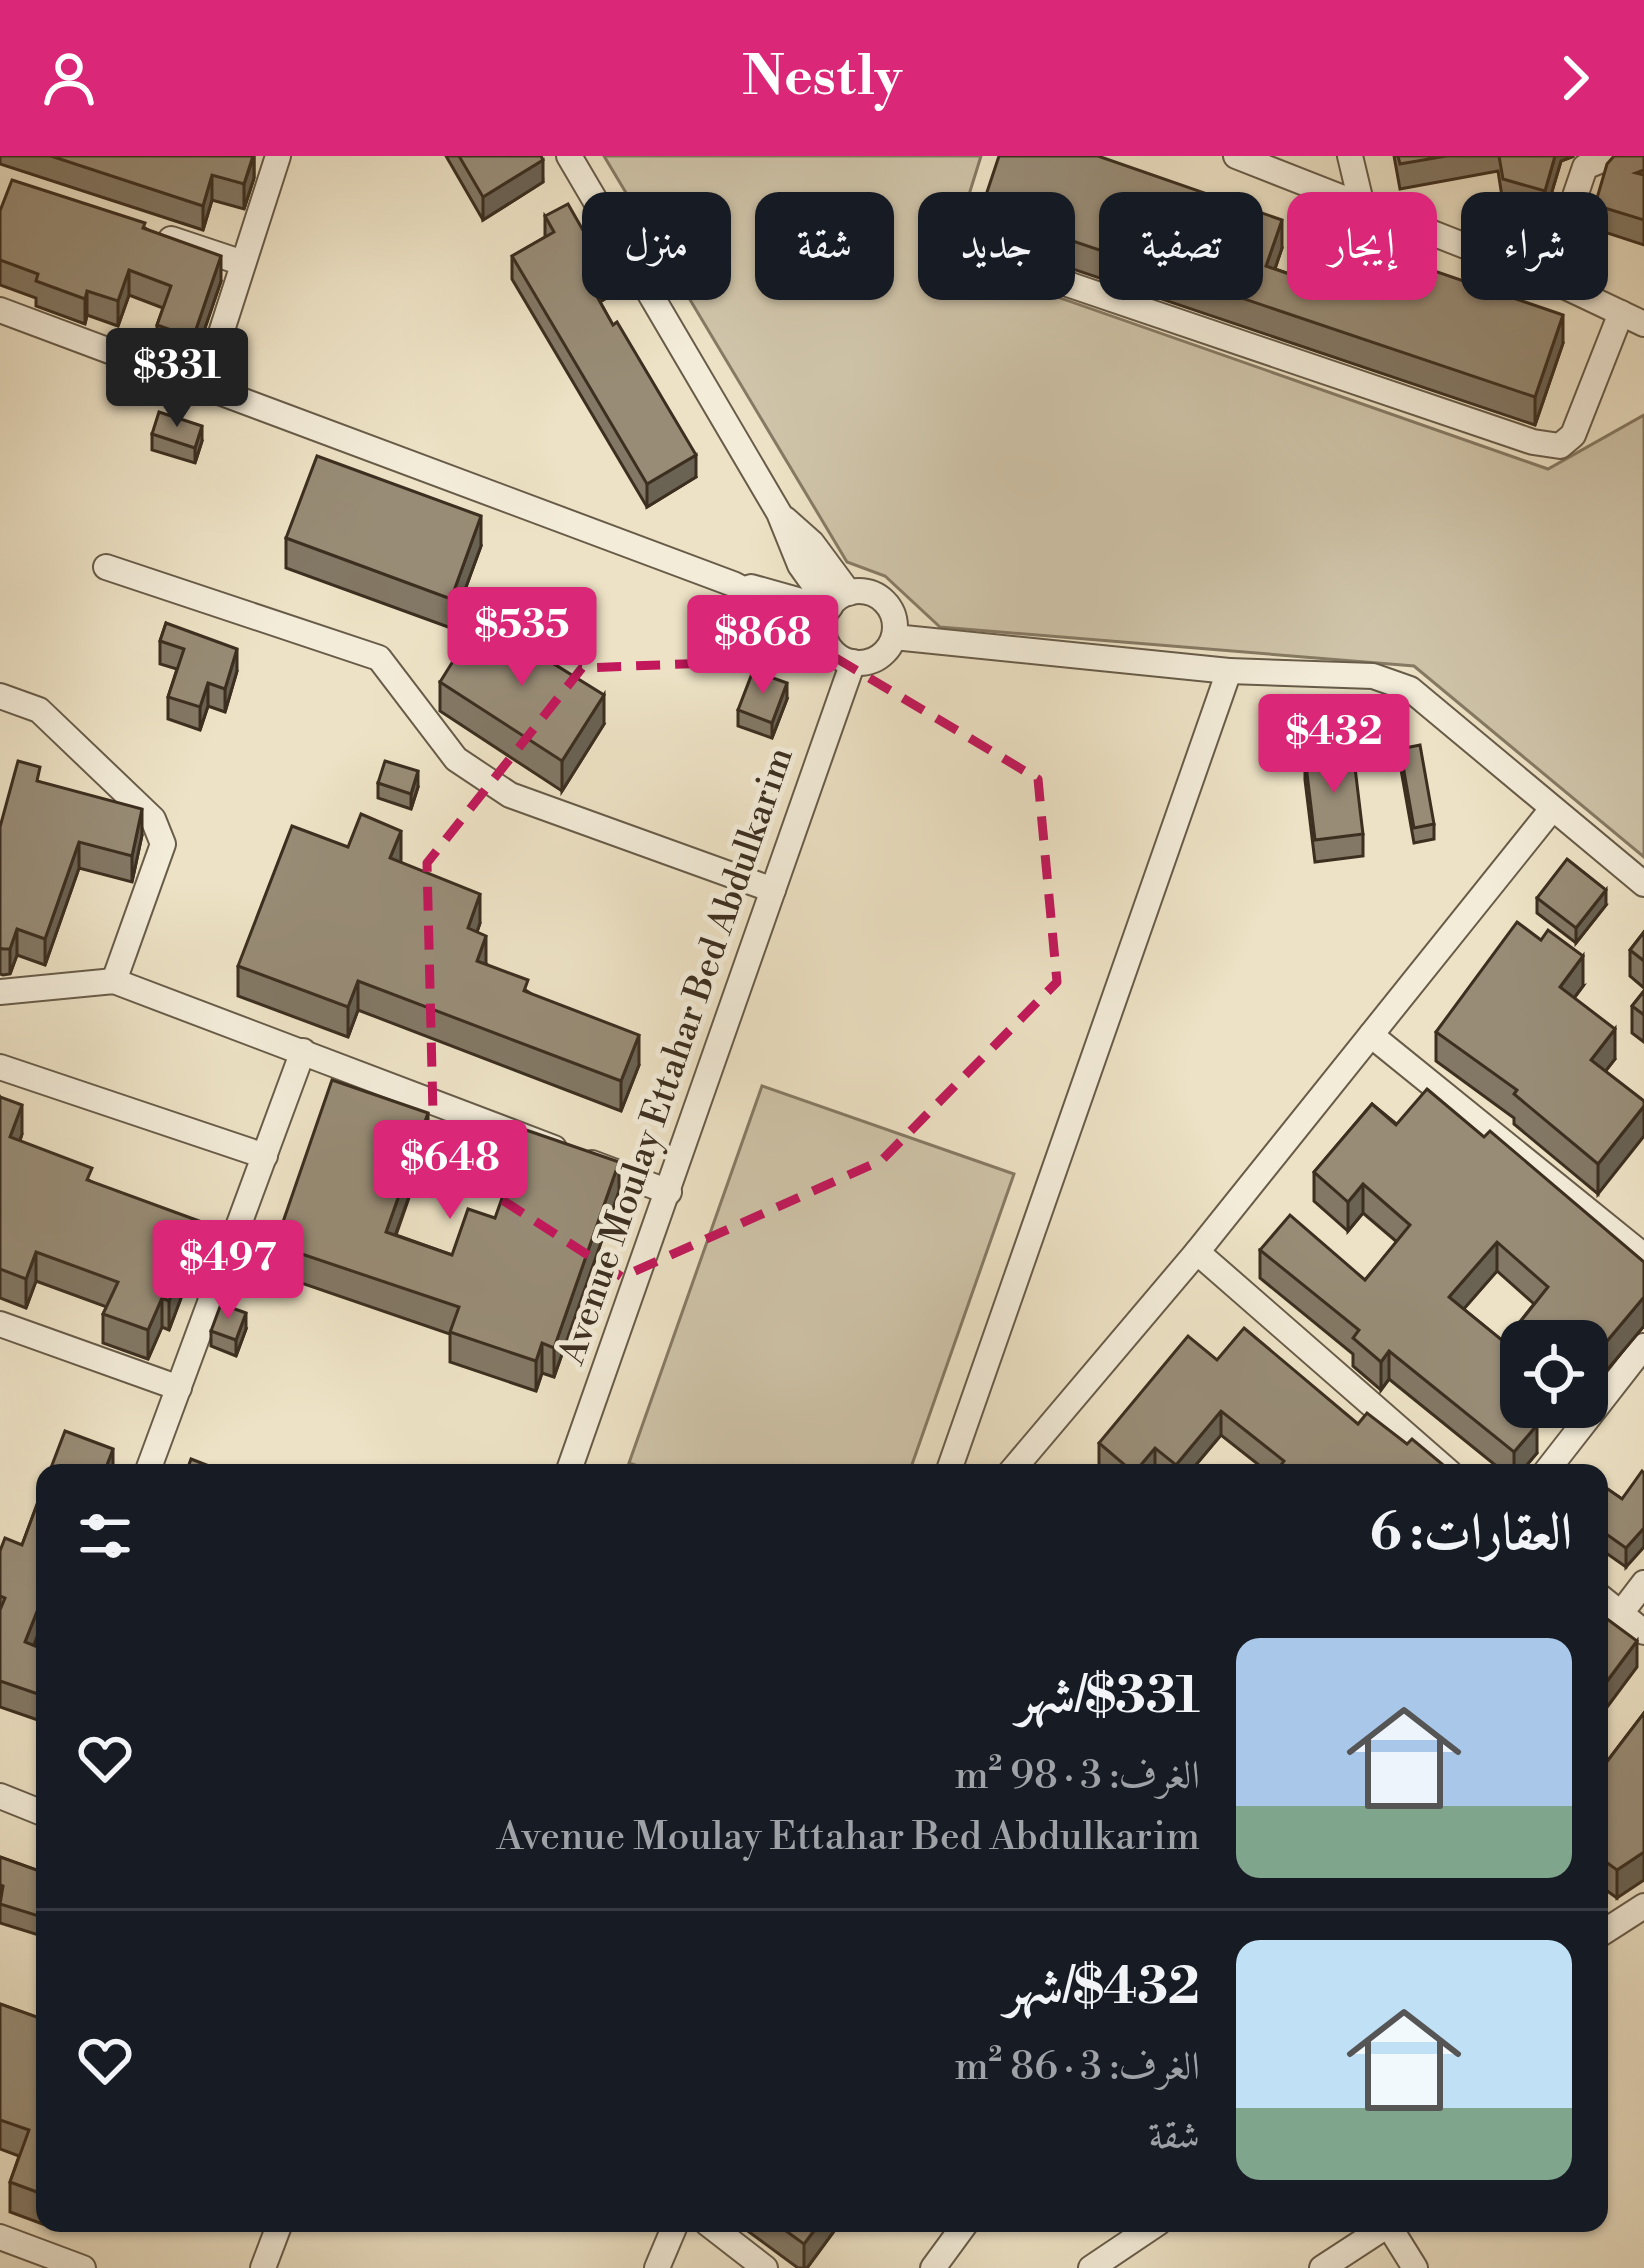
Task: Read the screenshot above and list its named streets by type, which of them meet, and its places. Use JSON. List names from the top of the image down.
{
  "streets": {
    "street": ["Avenue Moulay Ettahar Bed Abdulkarim"]
  },
  "page": {
    "header": "Nestly",
    "chip": [
      "شراء",
      "إيجار",
      "تصفية",
      "جديد",
      "شقة",
      "منزل"
    ],
    "price": [
      "$331",
      "$535",
      "$868",
      "$432",
      "$648",
      "$497"
    ],
    "heading": "العقارات: 6",
    "list": [
      {
        "name": "$331/شهر",
        "note": "الغرف: 3 · 98 m² · Avenue Moulay Ettahar Bed Abdulkarim"
      },
      {
        "name": "$432/شهر",
        "note": "الغرف: 3 · 86 m² · شقة"
      }
    ]
  }
}
